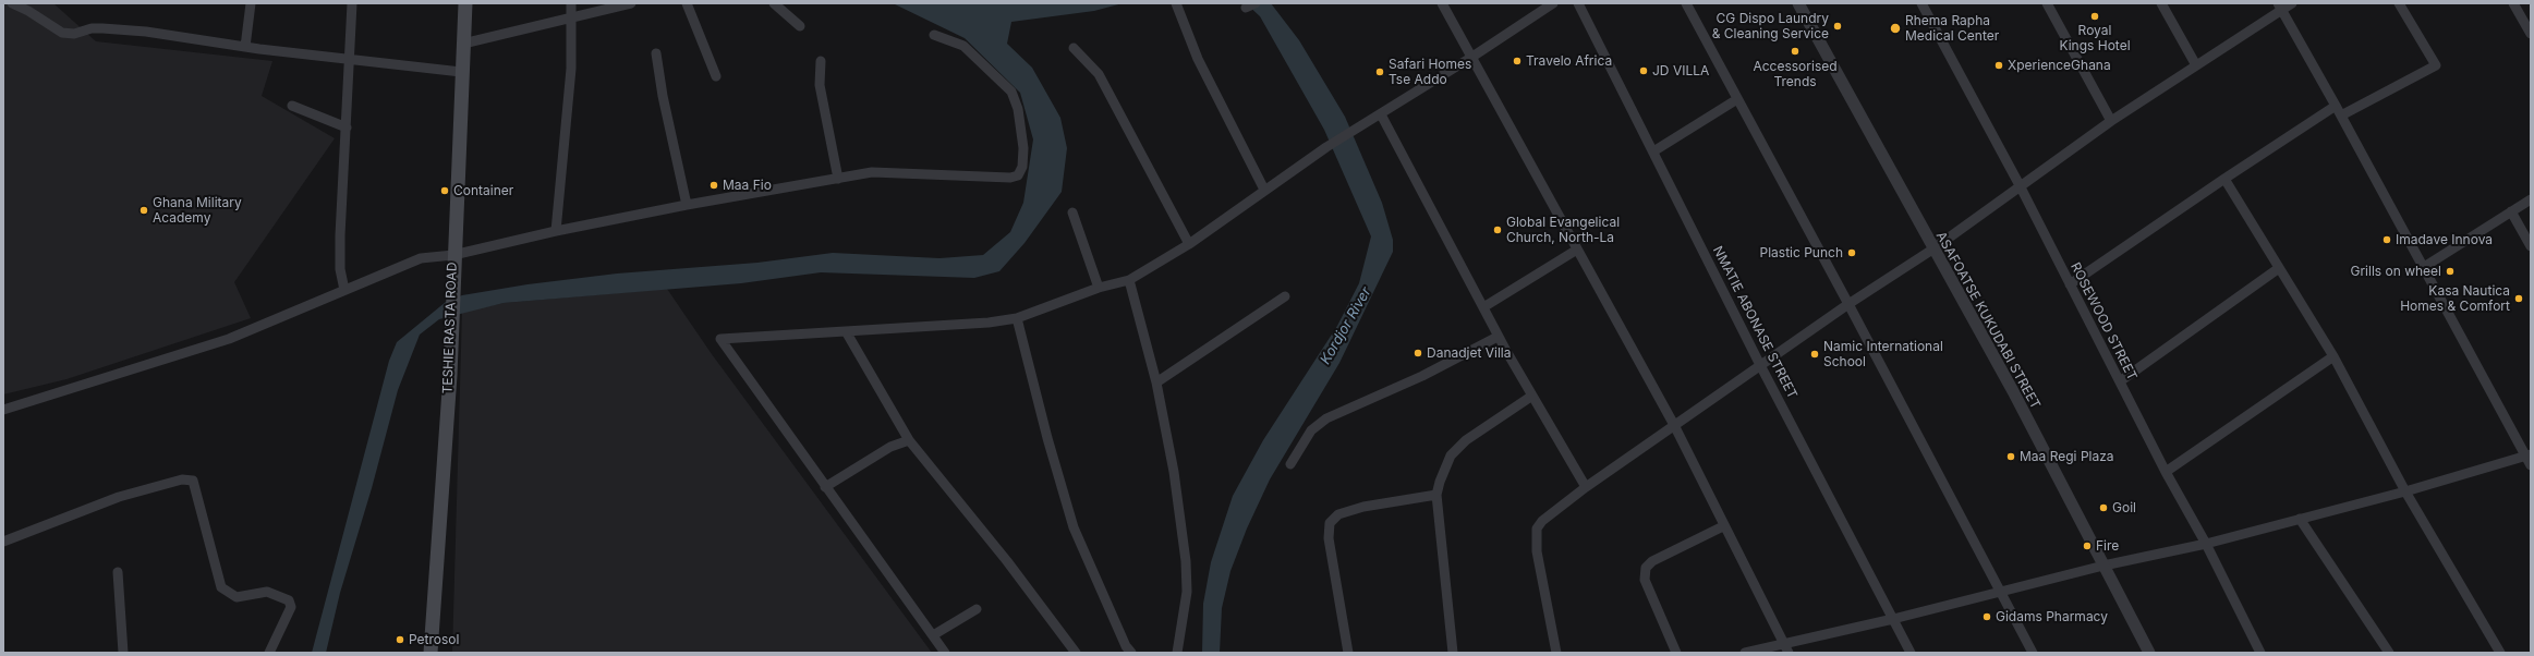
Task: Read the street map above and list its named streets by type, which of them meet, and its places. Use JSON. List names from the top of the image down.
{
  "streets": {
    "main road": ["TESHIE RASTA ROAD"],
    "street": ["ASAFOATSE KUKUDABI STREET", "ROSEWOOD STREET", "NMATIE ABONASE STREET"]
  },
  "water": ["Kordjor River"],
  "places": [
    "Royal Kings Hotel",
    "CG Dispo Laundry & Cleaning Service",
    "Rhema Rapha Medical Center",
    "Accessorised Trends",
    "Travelo Africa",
    "XperienceGhana",
    "JD VILLA",
    "Safari Homes Tse Addo",
    "Maa Fio",
    "Container",
    "Ghana Military Academy",
    "Global Evangelical Church, North-La",
    "Imadave Innova",
    "Plastic Punch",
    "Grills on wheel",
    "Kasa Nautica Homes & Comfort",
    "Danadjet Villa",
    "Namic International School",
    "Maa Regi Plaza",
    "Goil",
    "Fire",
    "Gidams Pharmacy",
    "Petrosol"
  ]
}
